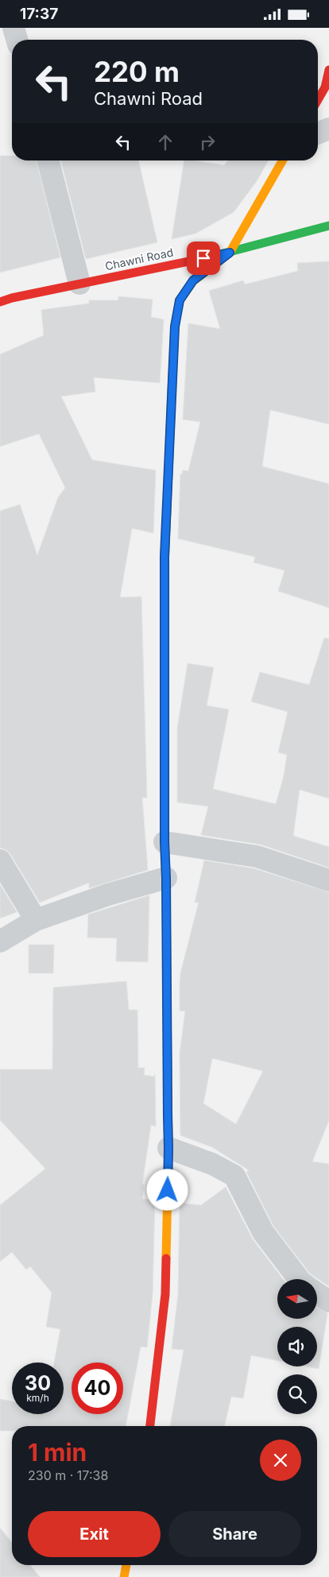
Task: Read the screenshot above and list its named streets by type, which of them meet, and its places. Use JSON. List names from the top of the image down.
{
  "streets": {
    "street": ["Chawni Road"]
  },
  "north": "left",
  "page": {
    "status": "17:37",
    "turn": ["220 m", "Chawni Road"],
    "speed": "30 km/h",
    "limit": "40",
    "heading": ["1 min", "230 m · 17:38"],
    "buttons": ["Exit", "Share"]
  }
}
